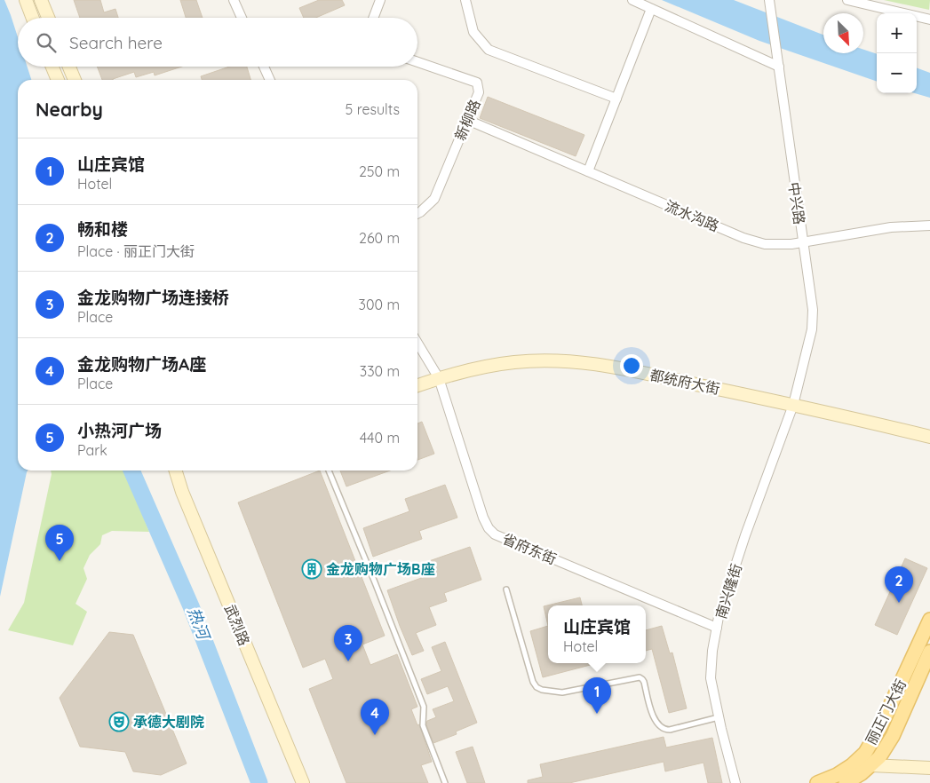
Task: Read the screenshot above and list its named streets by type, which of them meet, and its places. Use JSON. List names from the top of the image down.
{
  "streets": {
    "main road": ["都统府大街", "武烈路", "丽正门大街"],
    "street": [
      "新柳路",
      "中兴路",
      "流水沟路",
      "省府东街",
      "南兴隆街"
    ]
  },
  "crossings": [
    ["新柳路", "流水沟路"],
    ["中兴路", "流水沟路"],
    ["中兴路", "都统府大街"],
    ["中兴路", "南兴隆街"],
    ["都统府大街", "省府东街"],
    ["都统府大街", "南兴隆街"],
    ["省府东街", "南兴隆街"]
  ],
  "water": ["热河"],
  "places": {
    "building": ["金龙购物广场B座"],
    "theatre": ["承德大剧院"]
  },
  "north": "bottom right",
  "page": {
    "map_buttons": ["+", "−"],
    "search": "Search here",
    "heading": ["Nearby", "5 results"],
    "list": [
      {
        "mark": "1",
        "name": "山庄宾馆",
        "note": "Hotel",
        "value": "250 m"
      },
      {
        "mark": "2",
        "name": "畅和楼",
        "note": "Place · 丽正门大街",
        "value": "260 m"
      },
      {
        "mark": "3",
        "name": "金龙购物广场连接桥",
        "note": "Place",
        "value": "300 m"
      },
      {
        "mark": "4",
        "name": "金龙购物广场A座",
        "note": "Place",
        "value": "330 m"
      },
      {
        "mark": "5",
        "name": "小热河广场",
        "note": "Park",
        "value": "440 m"
      }
    ],
    "pins": [
      "5",
      "2",
      "3",
      "1",
      "4"
    ],
    "popup": ["山庄宾馆", "Hotel"]
  }
}
